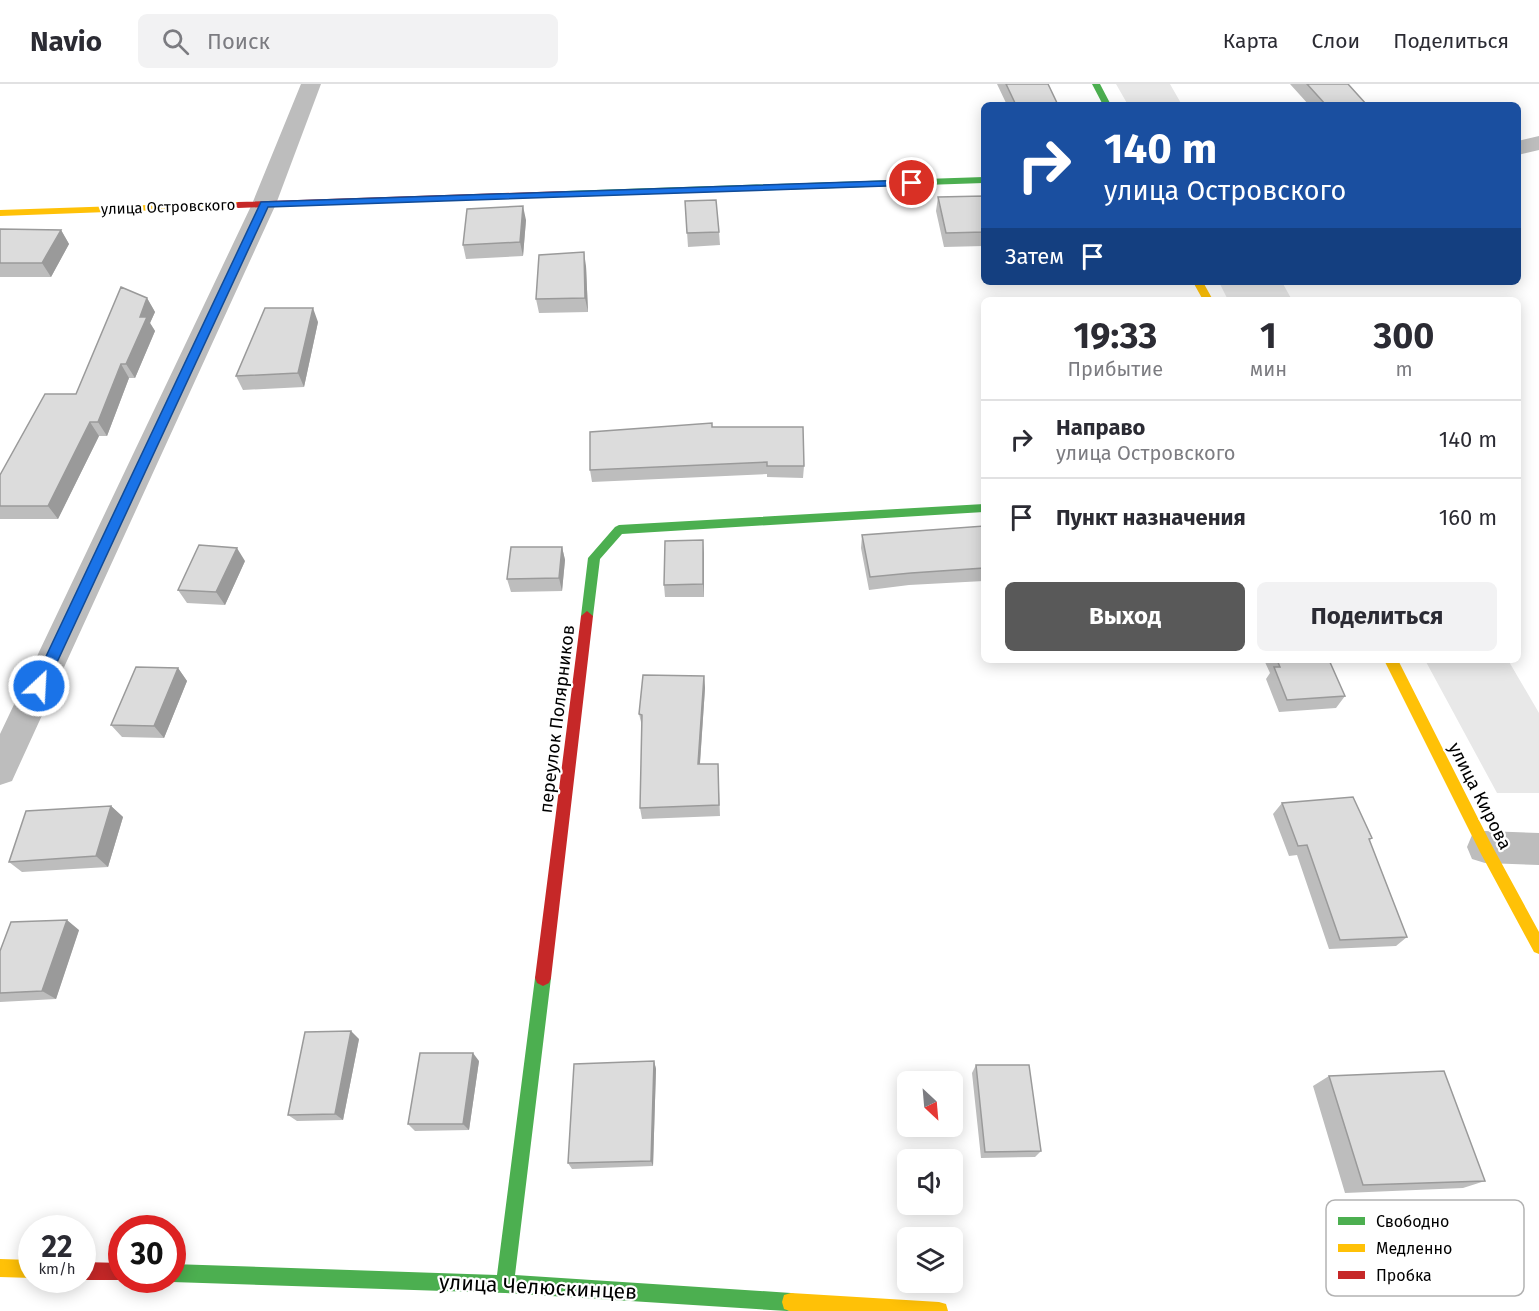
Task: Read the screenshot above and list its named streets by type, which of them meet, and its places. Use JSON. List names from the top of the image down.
{
  "streets": {
    "street": [
      "улица Островского",
      "переулок Полярников",
      "улица Кирова",
      "улица Челюскинцев"
    ]
  },
  "crossings": [
    ["переулок Полярников", "улица Челюскинцев"]
  ],
  "legend": ["Свободно", "Медленно", "Пробка"],
  "north": "bottom right",
  "page": {
    "header": "Navio",
    "search": "Поиск",
    "nav": ["Карта", "Слои", "Поделиться"],
    "turn": ["140 m", "улица Островского"],
    "then": "Затем",
    "eta": [
      "19:33",
      "Прибытие",
      "1",
      "мин",
      "300",
      "m"
    ],
    "list": [
      {
        "name": "Направо",
        "note": "улица Островского",
        "value": "140 m"
      },
      {
        "name": "Пункт назначения",
        "value": "160 m"
      }
    ],
    "buttons": ["Выход", "Поделиться"],
    "speed": "22 km/h",
    "limit": "30"
  }
}
